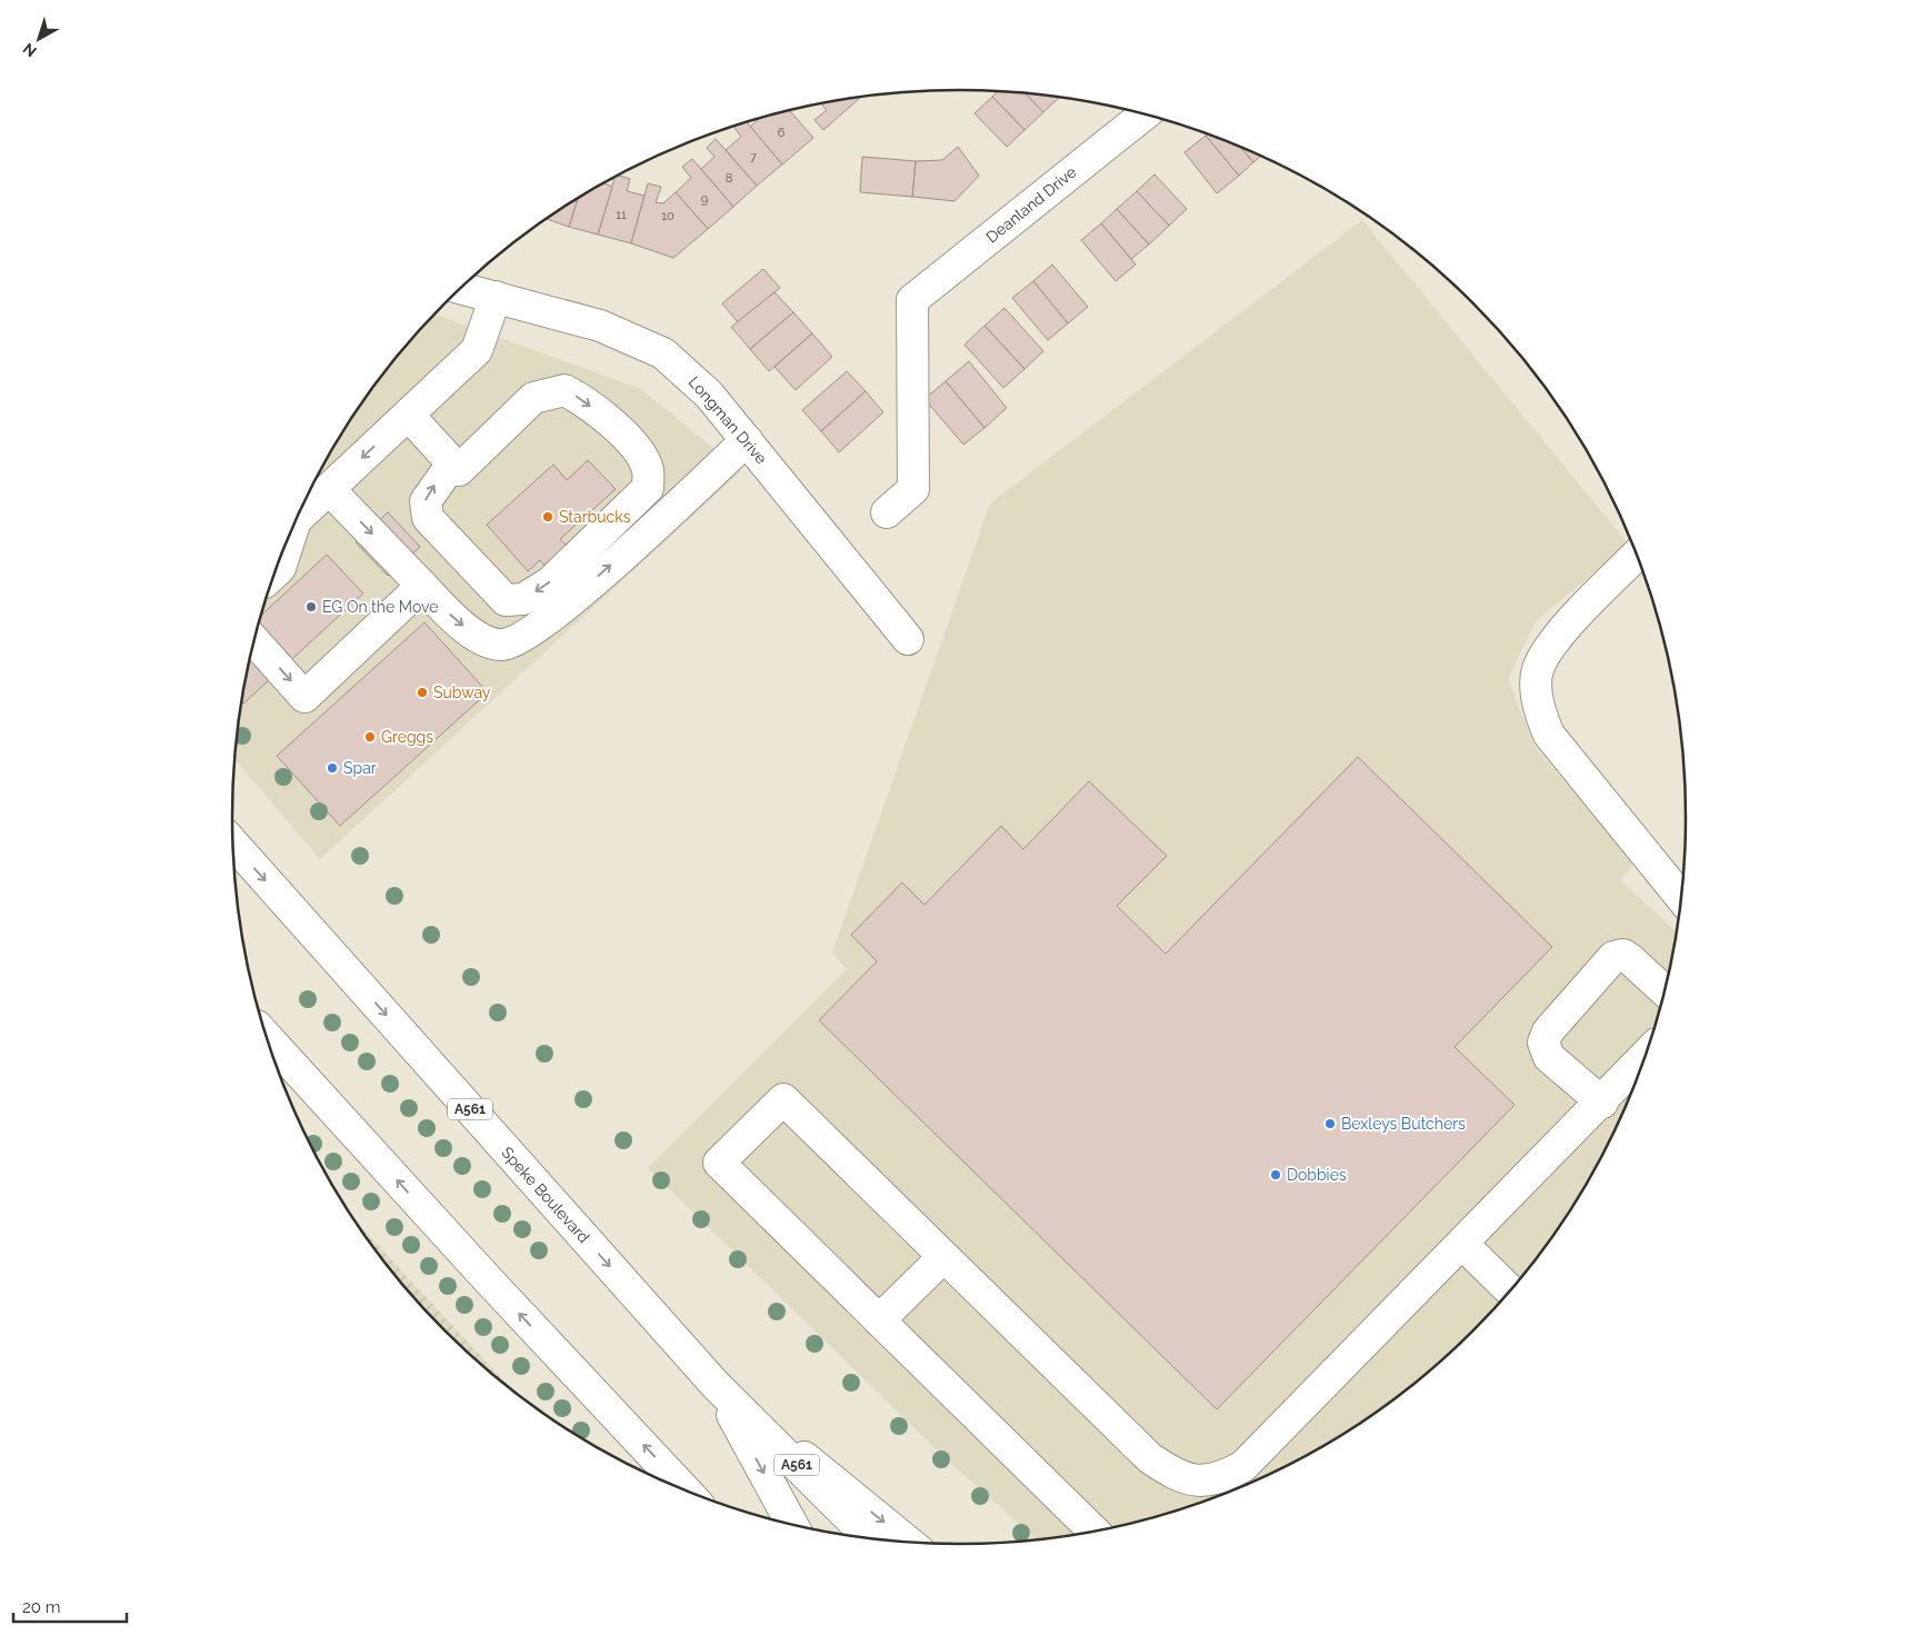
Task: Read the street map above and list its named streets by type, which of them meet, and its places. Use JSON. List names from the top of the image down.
{
  "streets": {
    "main road": [
      "Deanland Drive",
      "Longman Drive",
      "A561",
      "Speke Boulevard"
    ]
  },
  "places": [
    "Starbucks",
    "EG On the Move",
    "Subway",
    "Greggs",
    "Spar",
    "Bexleys Butchers",
    "Dobbies"
  ],
  "house_numbers": [
    "6",
    "7",
    "8",
    "9",
    "11",
    "10"
  ],
  "scale_bar": "20 m",
  "north": "bottom left"
}
